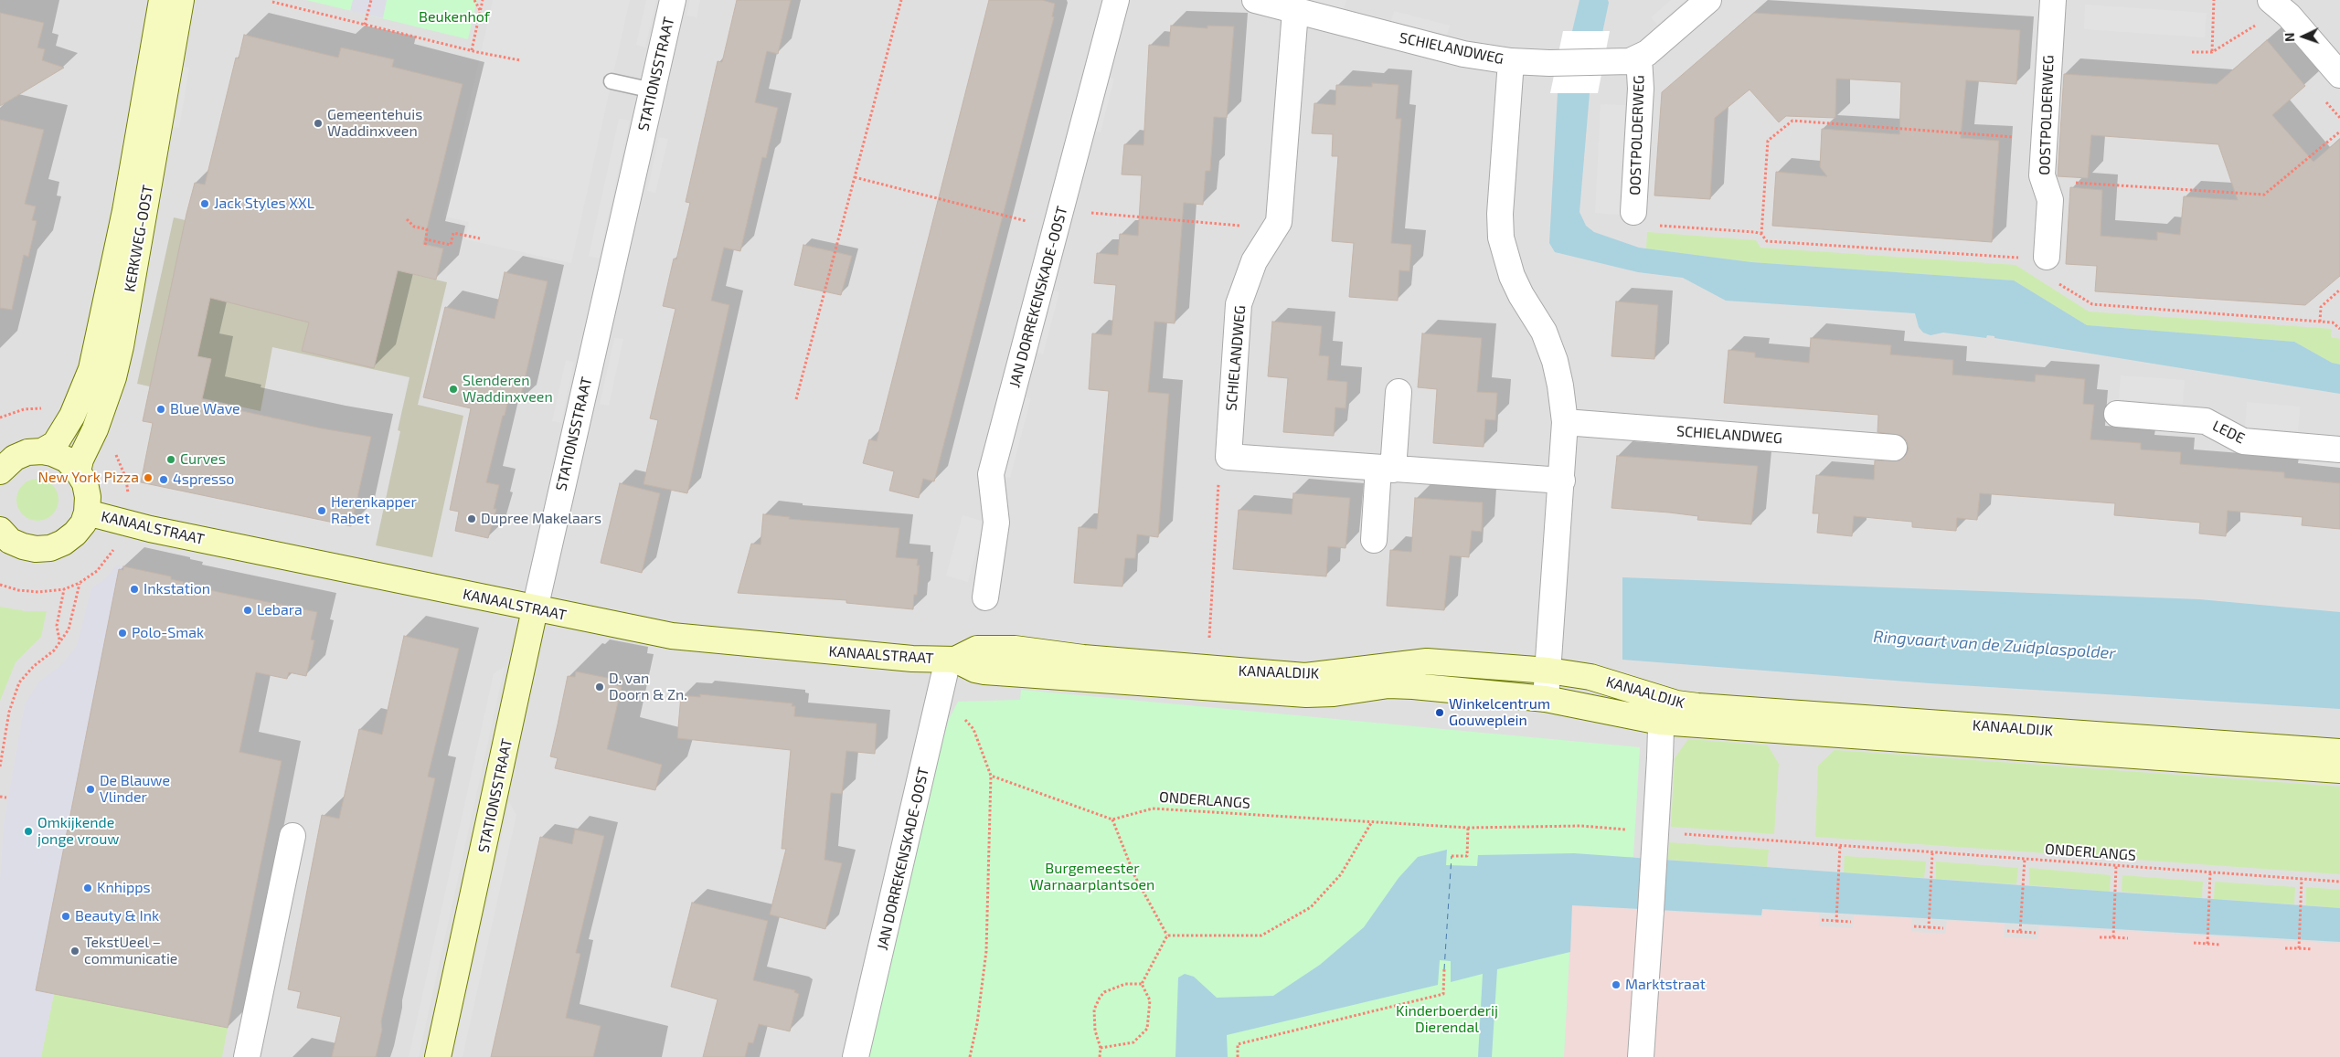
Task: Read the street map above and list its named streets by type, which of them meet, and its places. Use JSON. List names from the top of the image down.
{
  "streets": {
    "main road": [
      "STATIONSSTRAAT",
      "KERKWEG-OOST",
      "KANAALSTRAAT",
      "KANAALDIJK"
    ],
    "street": [
      "SCHIELANDWEG",
      "OOSTPOLDERWEG",
      "JAN DORREKENSKADE-OOST",
      "LEDE"
    ],
    "path": ["ONDERLANGS"]
  },
  "crossings": [
    ["SCHIELANDWEG", "OOSTPOLDERWEG"],
    ["SCHIELANDWEG", "KANAALDIJK"],
    ["STATIONSSTRAAT", "KANAALSTRAAT"],
    ["JAN DORREKENSKADE-OOST", "KANAALSTRAAT"],
    ["JAN DORREKENSKADE-OOST", "KANAALDIJK"],
    ["KANAALSTRAAT", "KANAALDIJK"]
  ],
  "water": ["Ringvaart van de Zuidplaspolder"],
  "parks": ["Beukenhof", "Burgemeester Warnaarplantsoen", "Kinderboerderij Dierendal"],
  "places": [
    "Gemeentehuis Waddinxveen",
    "Jack Styles XXL",
    "Slenderen Waddinxveen",
    "Blue Wave",
    "Curves",
    "New York Pizza",
    "4spresso",
    "Herenkapper Rabet",
    "Dupree Makelaars",
    "Inkstation",
    "Lebara",
    "Polo-Smak",
    "D. van Doorn & Zn.",
    "Winkelcentrum Gouweplein",
    "De Blauwe Vlinder",
    "Omkijkende jonge vrouw",
    "Knhipps",
    "Beauty & Ink",
    "TekstUeel – communicatie",
    "Marktstraat"
  ],
  "north": "left"
}
